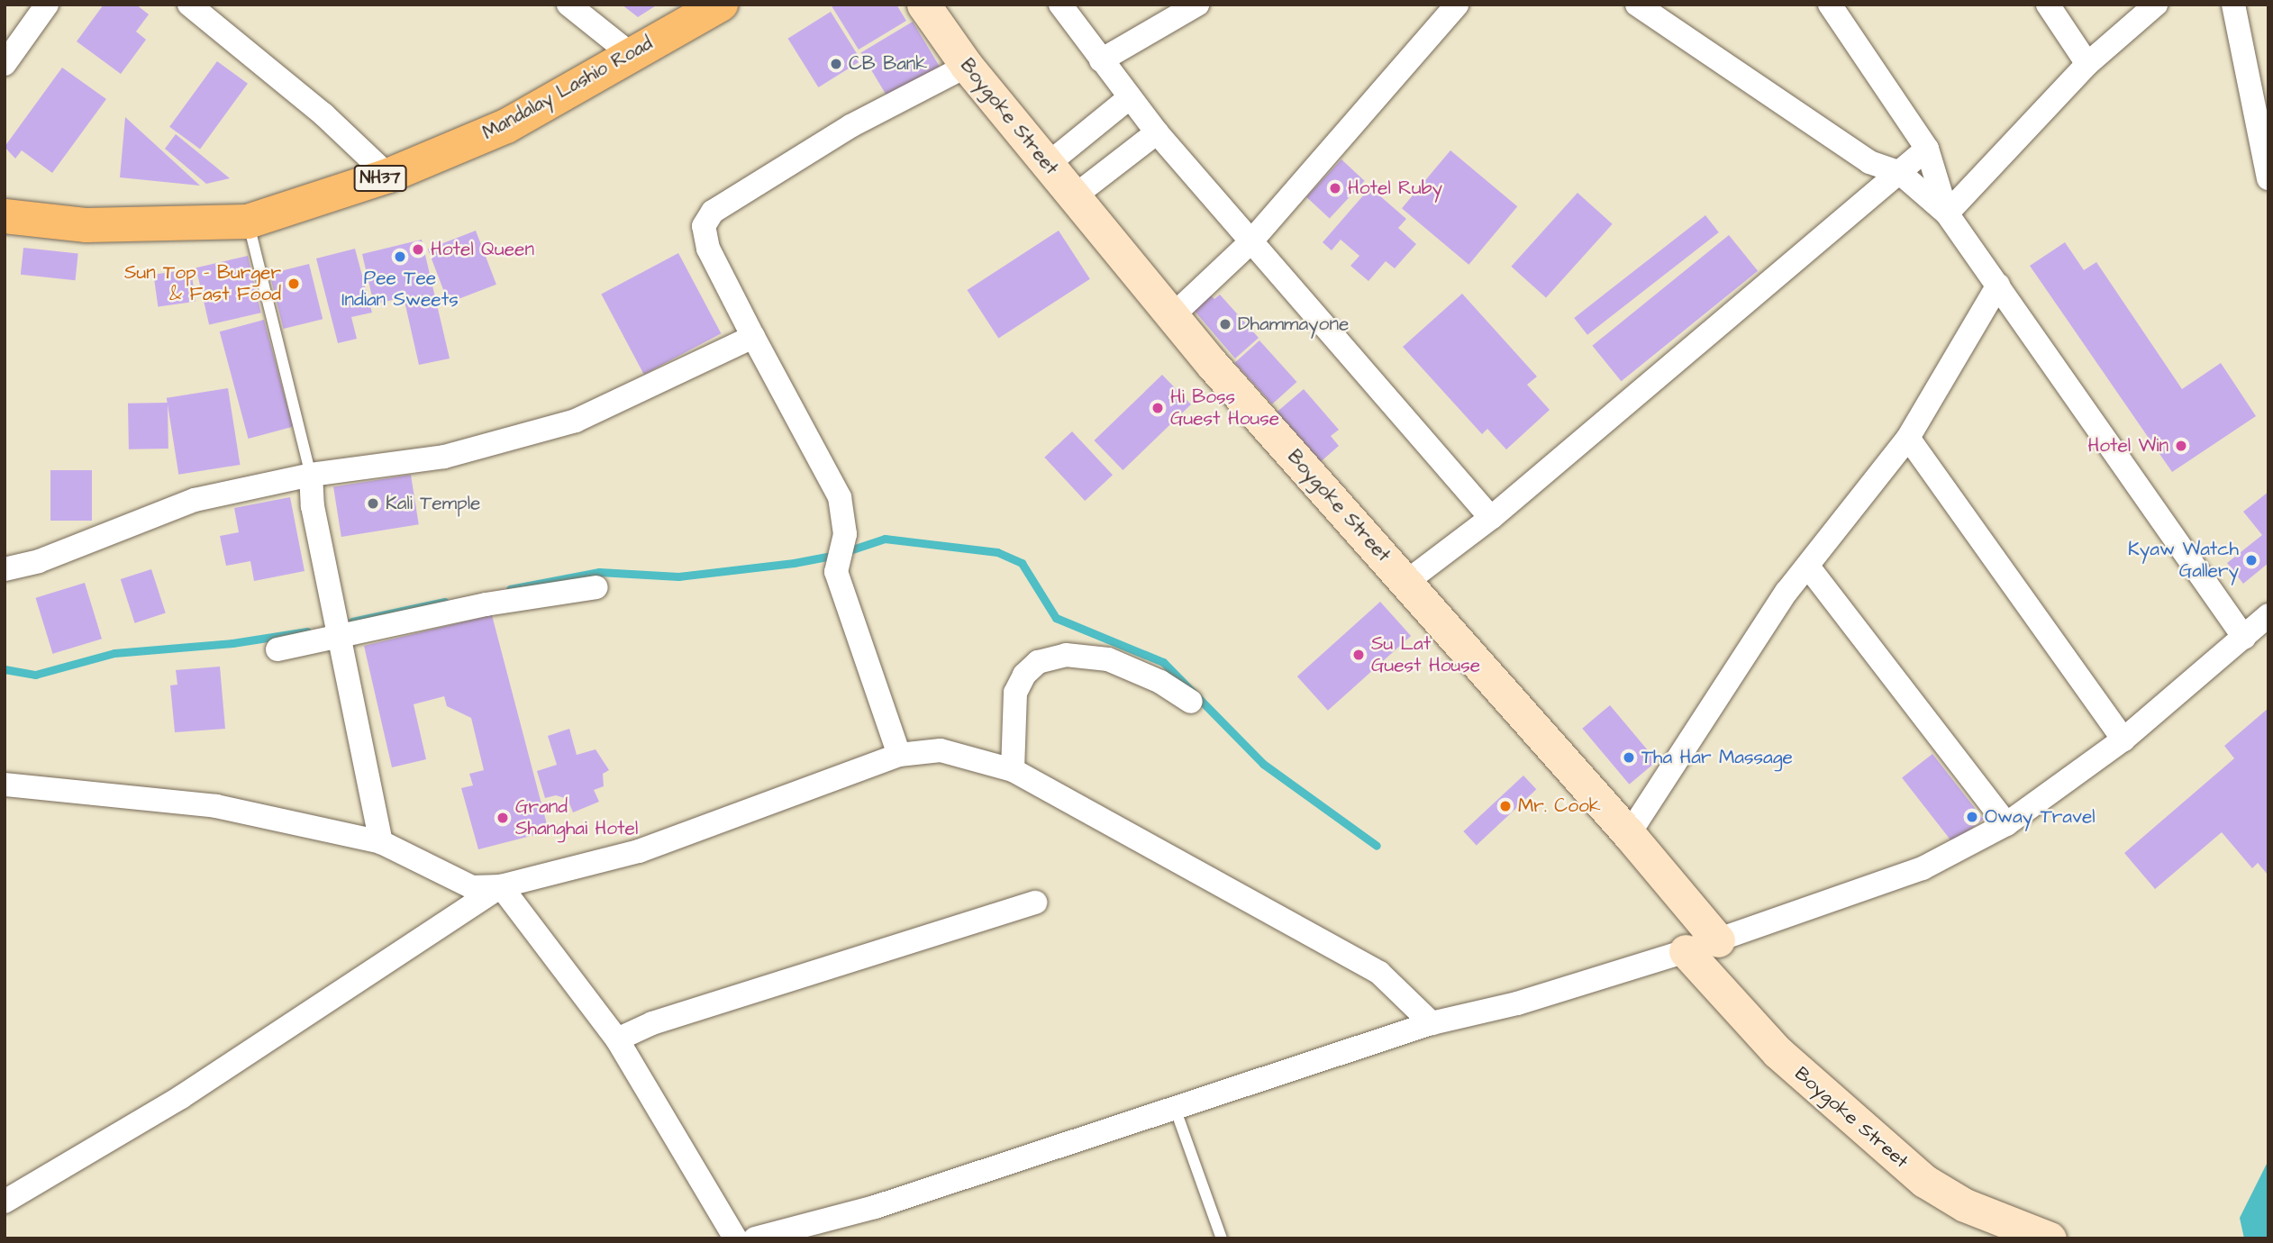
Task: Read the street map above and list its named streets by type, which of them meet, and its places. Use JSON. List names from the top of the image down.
{
  "streets": {
    "highway": ["Mandalay Lashio Road", "NH37"],
    "street": ["Boygoke Street"]
  },
  "places": [
    "CB Bank",
    "Hotel Ruby",
    "Hotel Queen",
    "Pee Tee Indian Sweets",
    "Sun Top - Burger & Fast Food",
    "Dhammayone",
    "Hi Boss Guest House",
    "Hotel Win",
    "Kali Temple",
    "Kyaw Watch Gallery",
    "Su Lat Guest House",
    "Tha Har Massage",
    "Mr. Cook",
    "Oway Travel",
    "Grand Shanghai Hotel"
  ]
}
